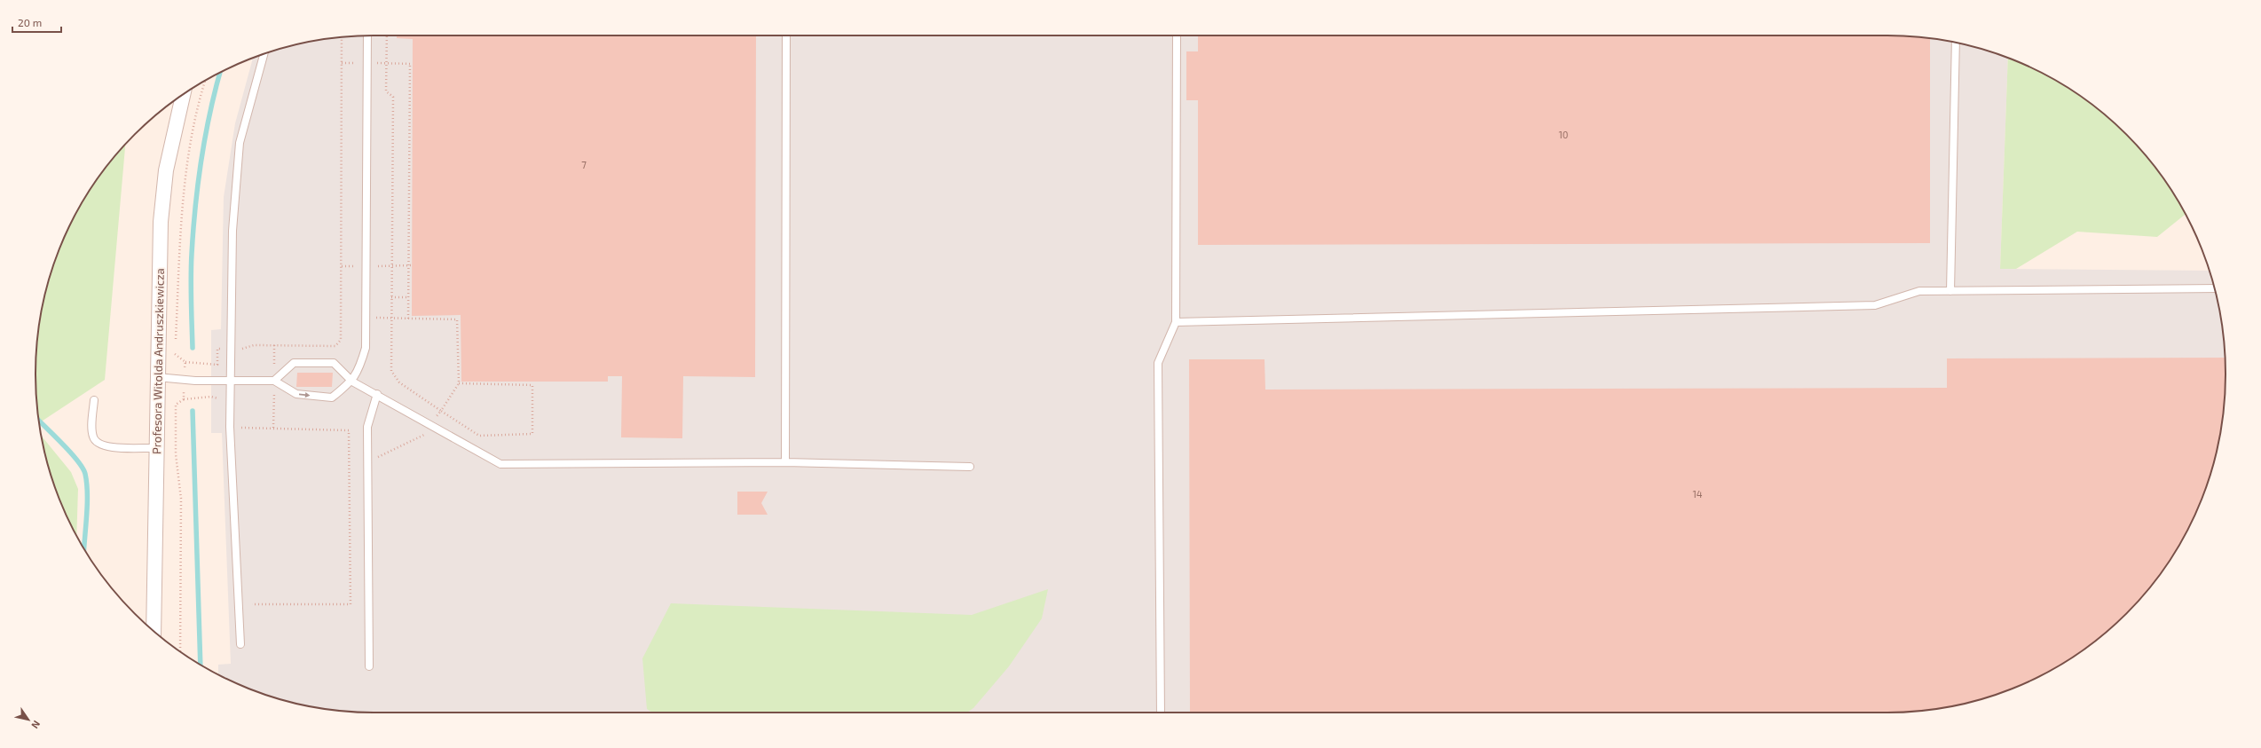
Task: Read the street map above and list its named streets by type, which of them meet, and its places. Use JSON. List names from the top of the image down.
{
  "streets": {
    "street": ["Profesora Witolda Andruszkiewicza"]
  },
  "house_numbers": ["10", "7", "14"],
  "scale_bar": "20 m",
  "north": "bottom right"
}
